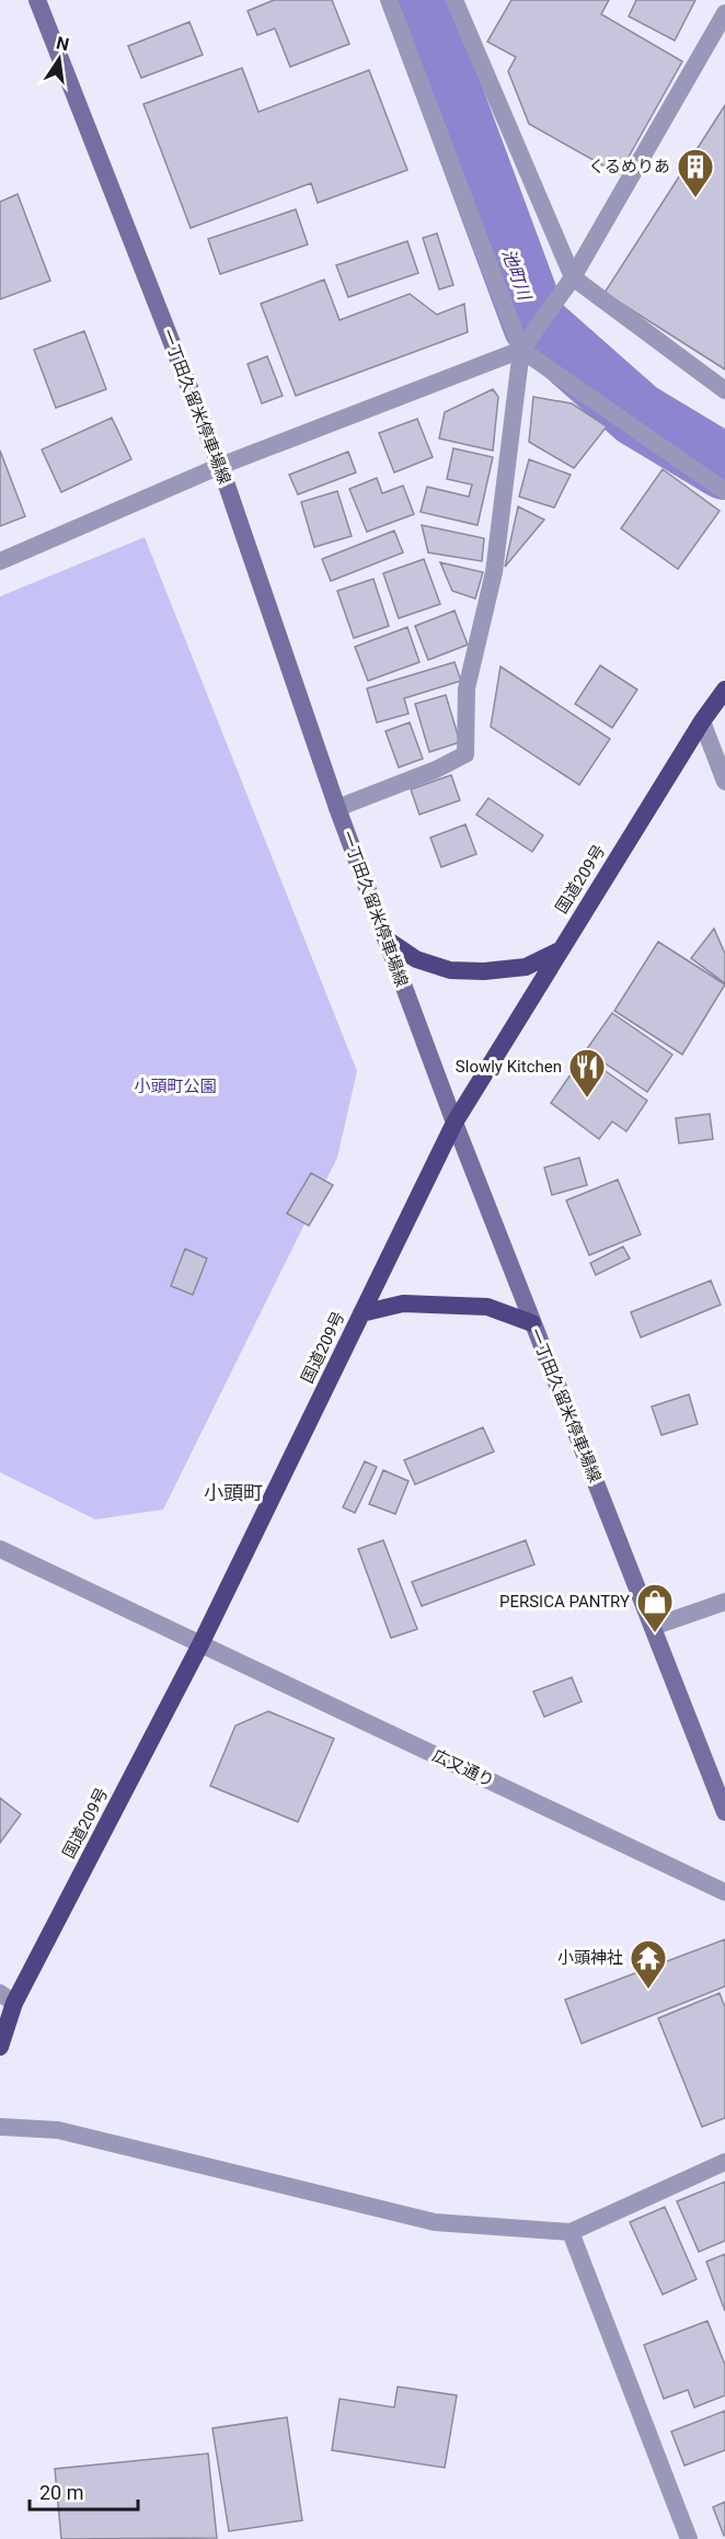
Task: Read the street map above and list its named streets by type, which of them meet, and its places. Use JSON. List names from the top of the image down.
{
  "streets": {
    "highway": ["国道209号"],
    "main road": ["一丁田久留米停車場線"],
    "street": ["広又通り"]
  },
  "crossings": [
    ["一丁田久留米停車場線", "国道209号"],
    ["国道209号", "広又通り"]
  ],
  "districts": ["小頭町"],
  "water": ["池町川"],
  "parks": ["小頭町公園"],
  "places": {
    "building": ["くるめりあ"],
    "restaurant": ["Slowly Kitchen"],
    "shop": ["PERSICA PANTRY"],
    "temple": ["小頭神社"]
  },
  "scale_bar": "20 m",
  "north": "top"
}
